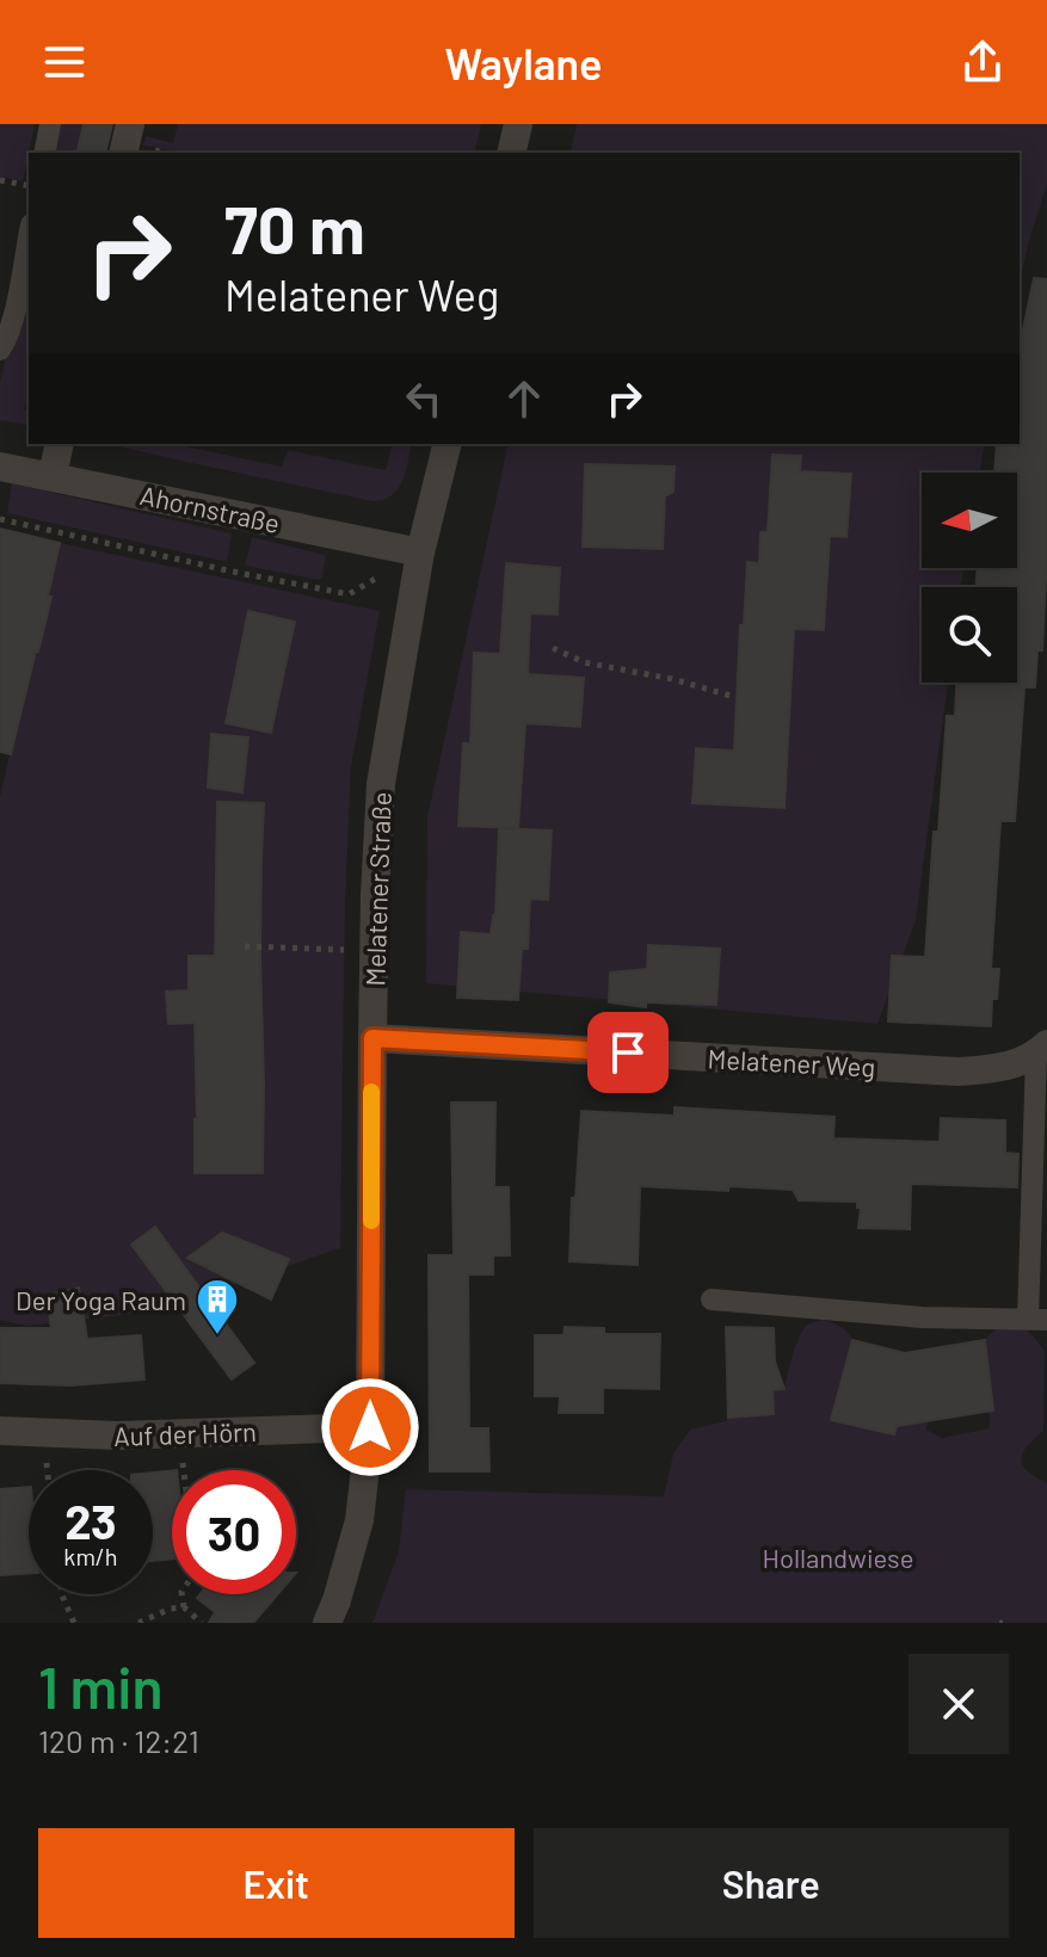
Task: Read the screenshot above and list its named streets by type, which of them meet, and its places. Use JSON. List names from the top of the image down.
{
  "streets": {
    "street": [
      "Ahornstraße",
      "Melatener Straße",
      "Melatener Weg",
      "Auf der Hörn"
    ]
  },
  "crossings": [
    ["Ahornstraße", "Melatener Straße"],
    ["Melatener Straße", "Melatener Weg"],
    ["Melatener Straße", "Auf der Hörn"]
  ],
  "parks": ["Hollandwiese"],
  "places": {
    "building": ["Der Yoga Raum"]
  },
  "north": "left",
  "page": {
    "header": "Waylane",
    "turn": ["70 m", "Melatener Weg"],
    "speed": "23 km/h",
    "limit": "30",
    "heading": ["1 min", "120 m · 12:21"],
    "buttons": ["Exit", "Share"]
  }
}
